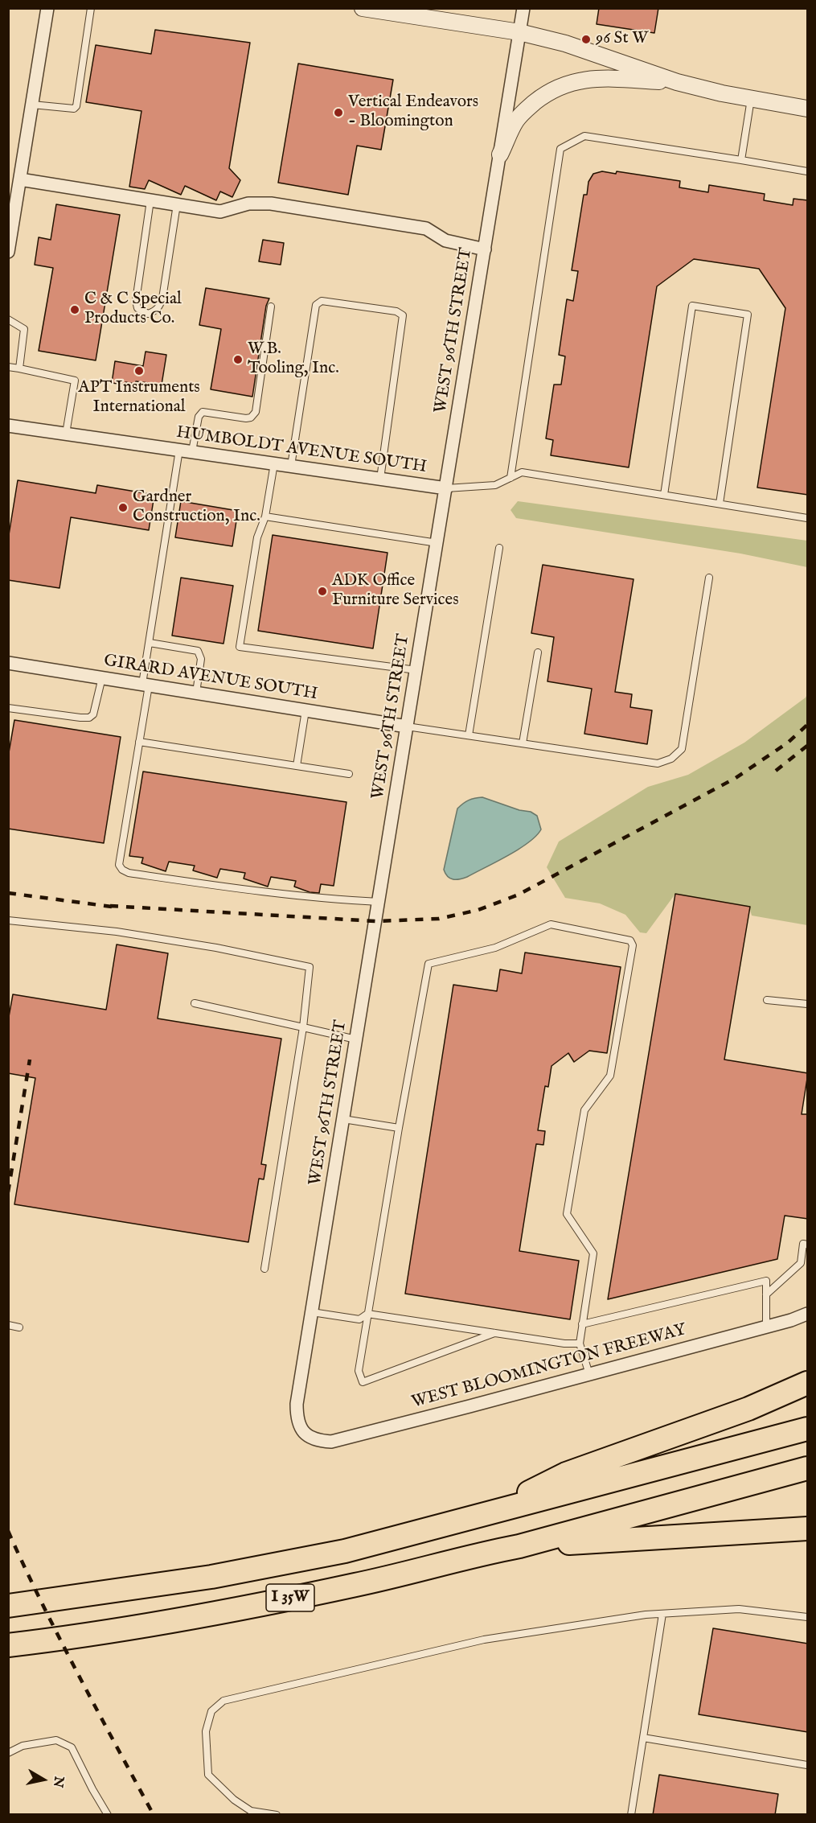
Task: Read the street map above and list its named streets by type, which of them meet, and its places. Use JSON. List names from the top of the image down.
{
  "streets": {
    "highway": ["I 35W"],
    "street": [
      "WEST 96TH STREET",
      "HUMBOLDT AVENUE SOUTH",
      "GIRARD AVENUE SOUTH",
      "WEST BLOOMINGTON FREEWAY"
    ]
  },
  "crossings": [
    ["WEST 96TH STREET", "HUMBOLDT AVENUE SOUTH"],
    ["WEST 96TH STREET", "GIRARD AVENUE SOUTH"],
    ["WEST 96TH STREET", "WEST BLOOMINGTON FREEWAY"]
  ],
  "places": [
    "96 St W",
    "Vertical Endeavors - Bloomington",
    "C & C Special Products Co.",
    "W.B. Tooling, Inc.",
    "APT Instruments International",
    "Gardner Construction, Inc.",
    "ADK Office Furniture Services"
  ],
  "north": "right"
}
